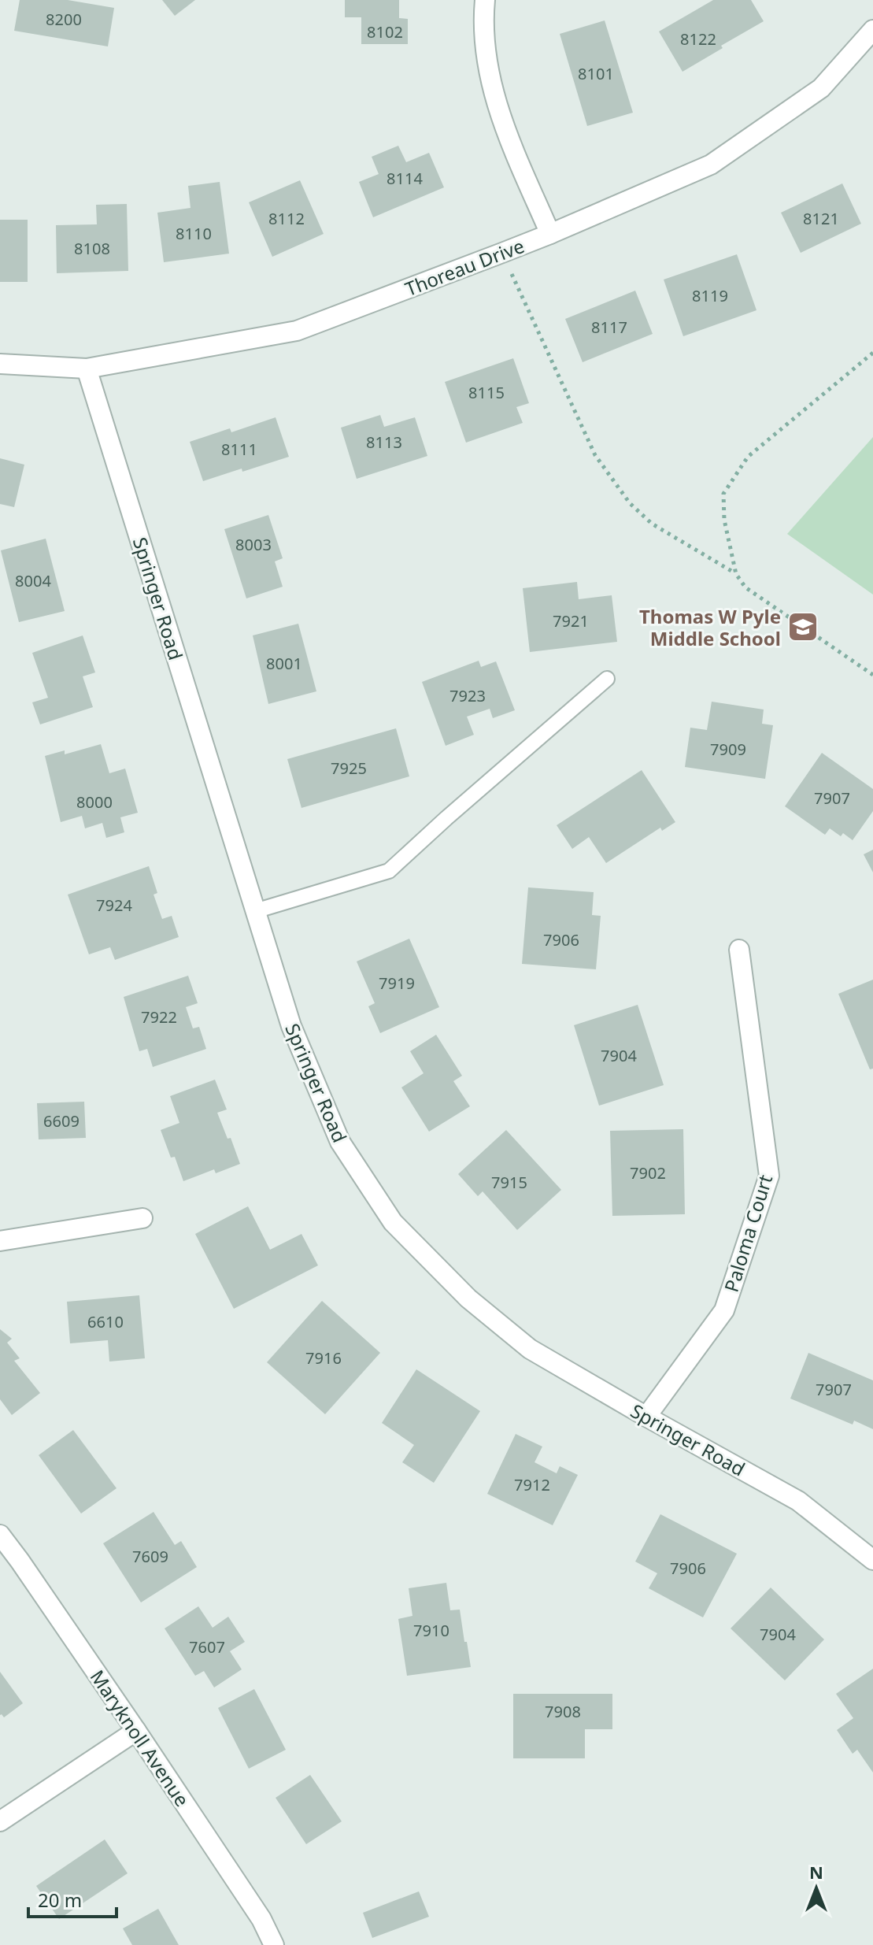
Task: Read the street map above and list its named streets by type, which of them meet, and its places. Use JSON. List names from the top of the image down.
{
  "streets": {
    "street": [
      "Thoreau Drive",
      "Springer Road",
      "Paloma Court",
      "Maryknoll Avenue"
    ]
  },
  "crossings": [
    ["Thoreau Drive", "Springer Road"],
    ["Springer Road", "Paloma Court"]
  ],
  "places": {
    "school or university": ["Thomas W Pyle Middle School"]
  },
  "house_numbers": [
    "8200",
    "8102",
    "8122",
    "8101",
    "8114",
    "8112",
    "8121",
    "8110",
    "8108",
    "8119",
    "8117",
    "8115",
    "8113",
    "8111",
    "8003",
    "8004",
    "7921",
    "8001",
    "7923",
    "7909",
    "7925",
    "7907",
    "8000",
    "7924",
    "7906",
    "7919",
    "7922",
    "7904",
    "6609",
    "7902",
    "7915",
    "6610",
    "7916",
    "7907",
    "7912",
    "7609",
    "7906",
    "7910",
    "7904",
    "7607",
    "7908"
  ],
  "scale_bar": "20 m",
  "north": "top"
}
